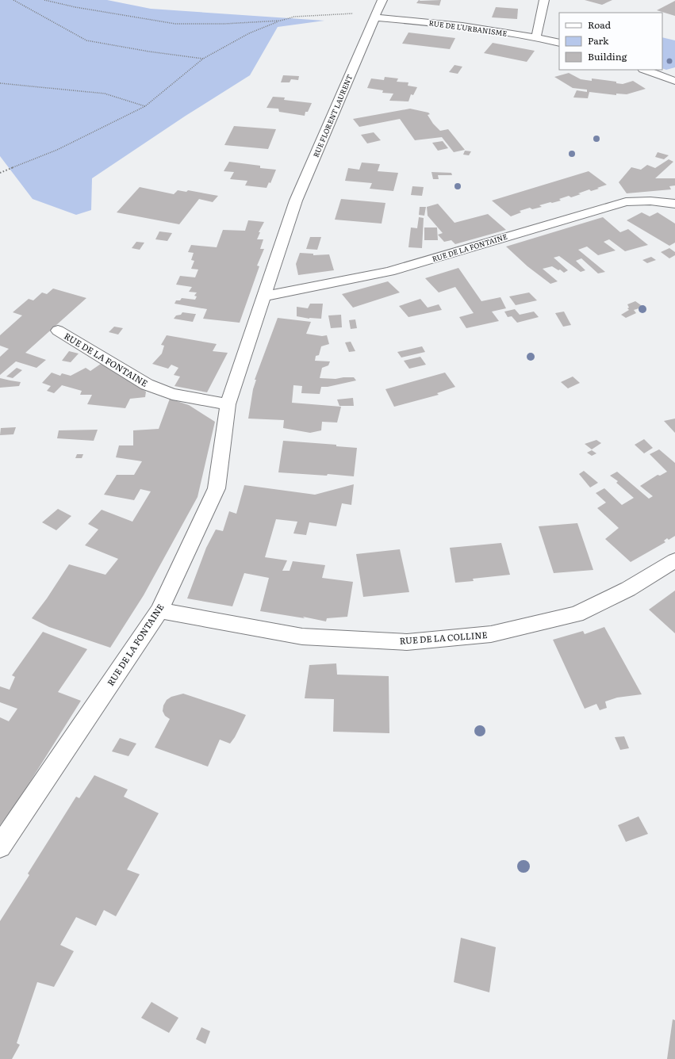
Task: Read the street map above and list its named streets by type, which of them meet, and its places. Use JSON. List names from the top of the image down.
{
  "streets": {
    "street": [
      "RUE DE L'URBANISME",
      "RUE FLORENT LAURENT",
      "RUE DE LA FONTAINE",
      "RUE DE LA COLLINE"
    ]
  },
  "crossings": [
    ["RUE DE L'URBANISME", "RUE FLORENT LAURENT"],
    ["RUE FLORENT LAURENT", "RUE DE LA FONTAINE"],
    ["RUE DE LA FONTAINE", "RUE DE LA COLLINE"]
  ],
  "legend": ["Road", "Park", "Building"]
}
